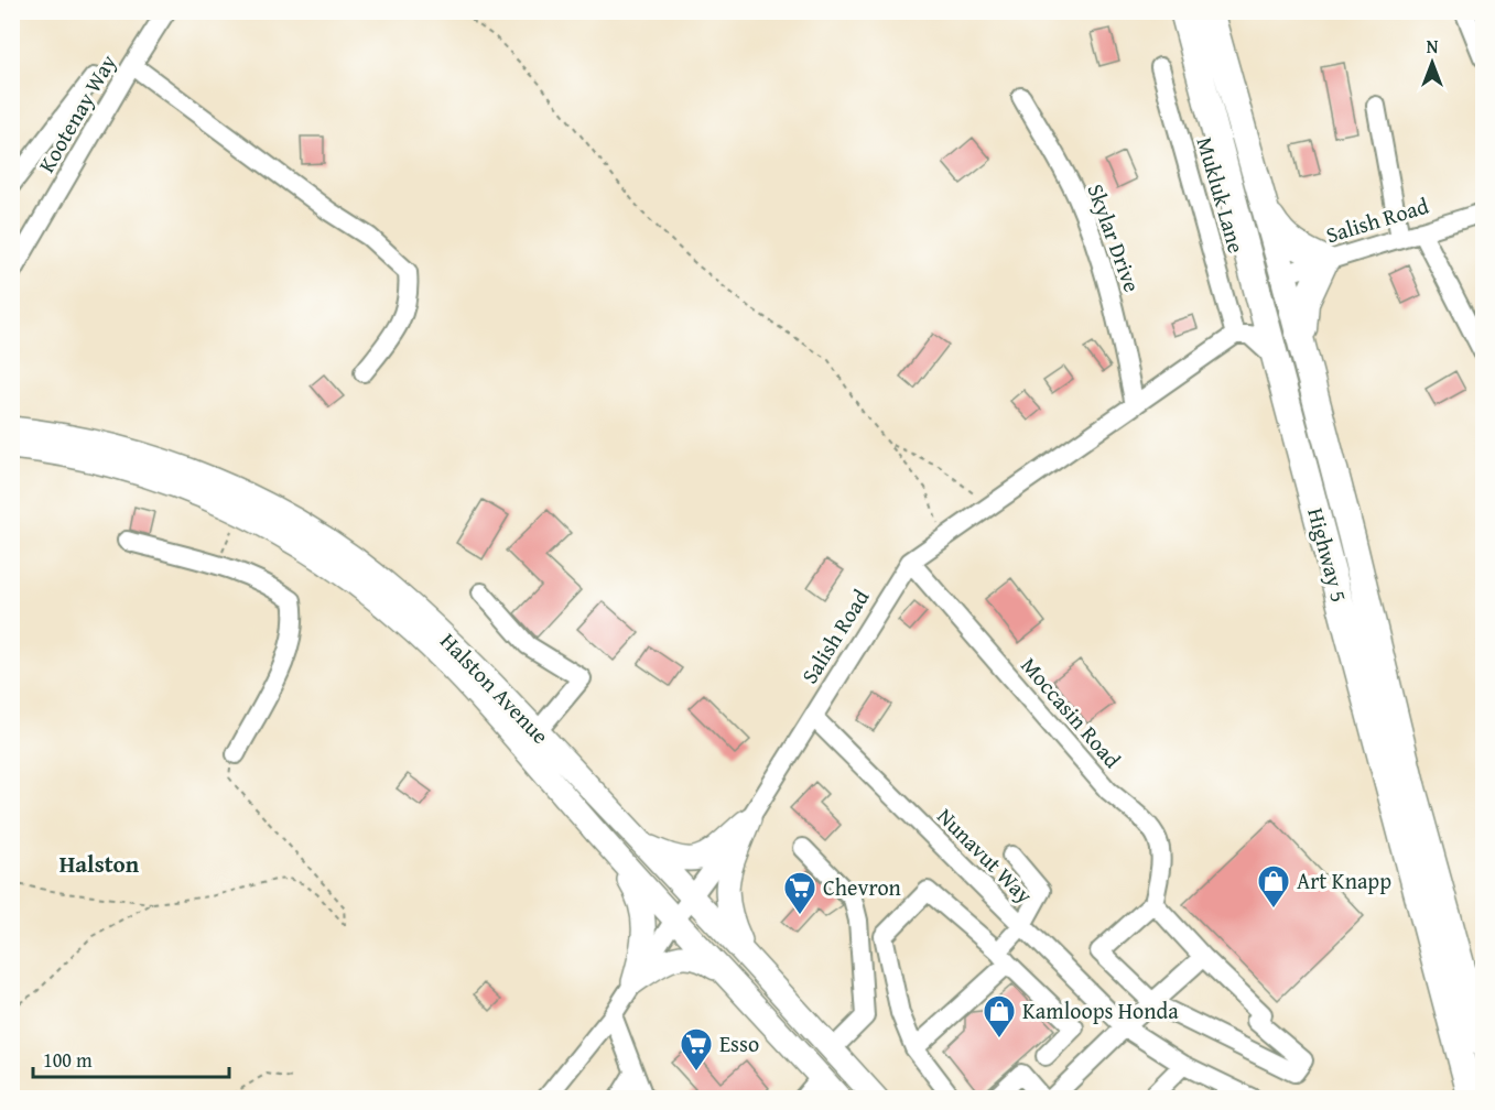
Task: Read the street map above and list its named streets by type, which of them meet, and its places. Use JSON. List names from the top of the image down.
{
  "streets": {
    "highway": ["Highway 5"],
    "main road": ["Halston Avenue"],
    "street": [
      "Kootenay Way",
      "Mukluk Lane",
      "Salish Road",
      "Skylar Drive",
      "Moccasin Road",
      "Nunavut Way"
    ]
  },
  "crossings": [
    ["Mukluk Lane", "Salish Road"],
    ["Salish Road", "Skylar Drive"],
    ["Salish Road", "Highway 5"],
    ["Salish Road", "Halston Avenue"],
    ["Salish Road", "Moccasin Road"],
    ["Salish Road", "Nunavut Way"]
  ],
  "districts": ["Halston"],
  "places": {
    "shop": ["Art Knapp", "Kamloops Honda"],
    "supermarket": ["Chevron", "Esso"]
  },
  "scale_bar": "100 m",
  "north": "top"
}
